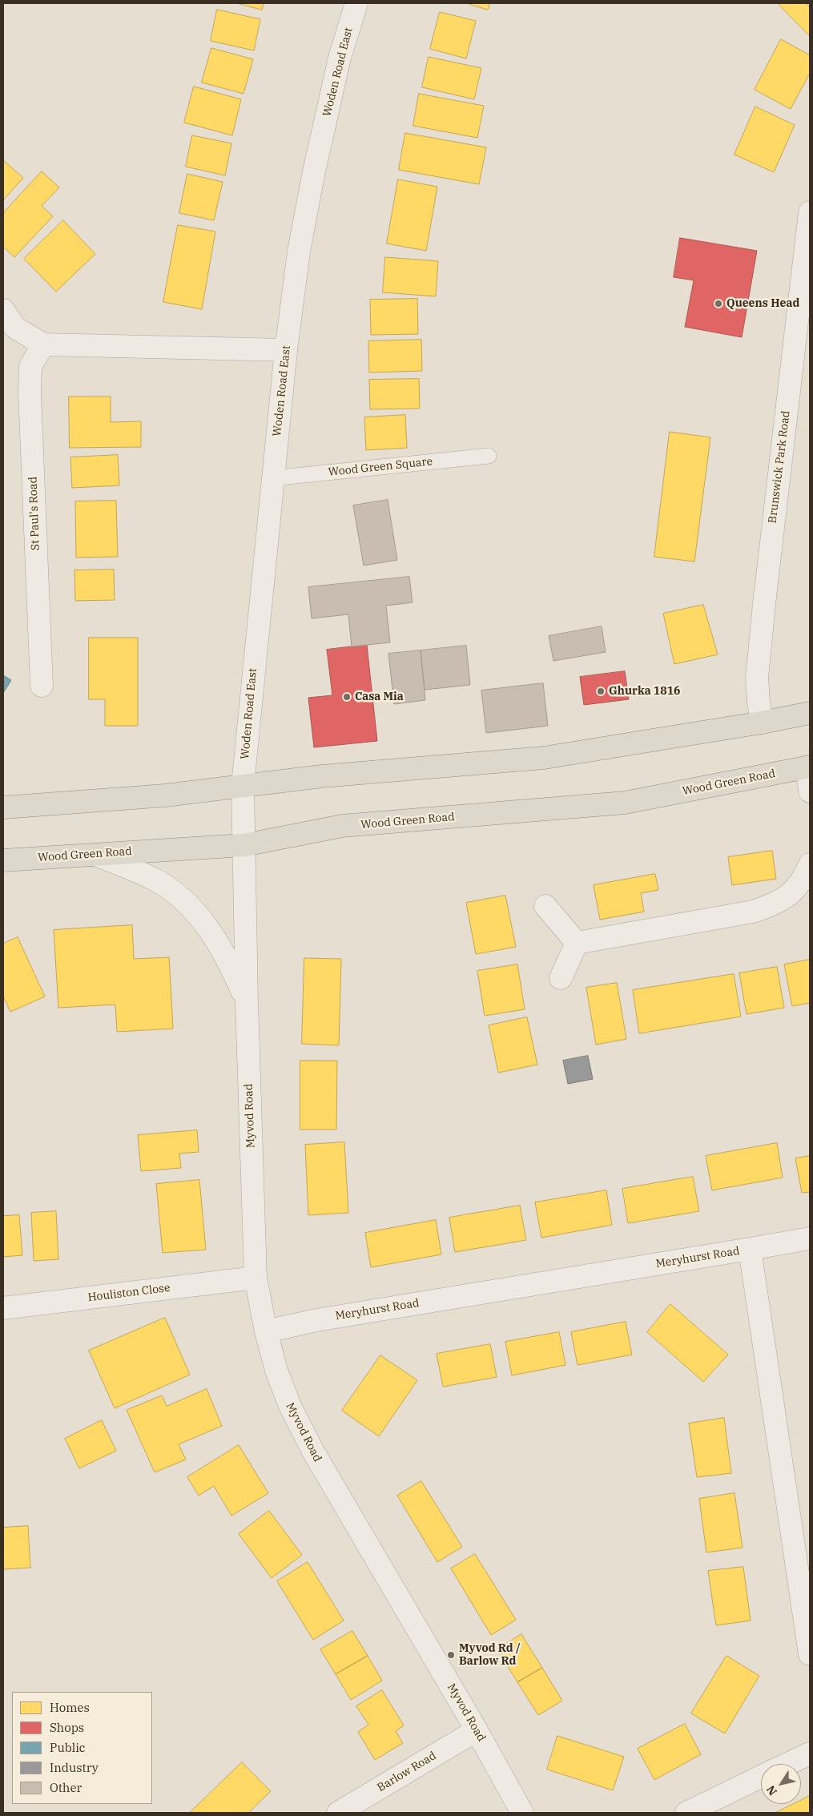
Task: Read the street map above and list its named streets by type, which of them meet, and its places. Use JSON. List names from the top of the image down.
{
  "streets": {
    "highway": ["Wood Green Road"],
    "street": [
      "Woden Road East",
      "Brunswick Park Road",
      "St Paul's Road",
      "Myvod Road",
      "Meryhurst Road",
      "Houliston Close",
      "Barlow Road"
    ],
    "lane": ["Wood Green Square"]
  },
  "crossings": [
    ["Woden Road East", "Wood Green Square"],
    ["Woden Road East", "Wood Green Road"],
    ["Woden Road East", "Myvod Road"],
    ["Wood Green Road", "Myvod Road"],
    ["Myvod Road", "Meryhurst Road"],
    ["Myvod Road", "Houliston Close"],
    ["Myvod Road", "Barlow Road"]
  ],
  "places": [
    "Queens Head",
    "Ghurka 1816",
    "Casa Mia",
    "Myvod Rd / Barlow Rd"
  ],
  "legend": [
    "Homes",
    "Shops",
    "Public",
    "Industry",
    "Other"
  ],
  "north": "bottom left"
}
